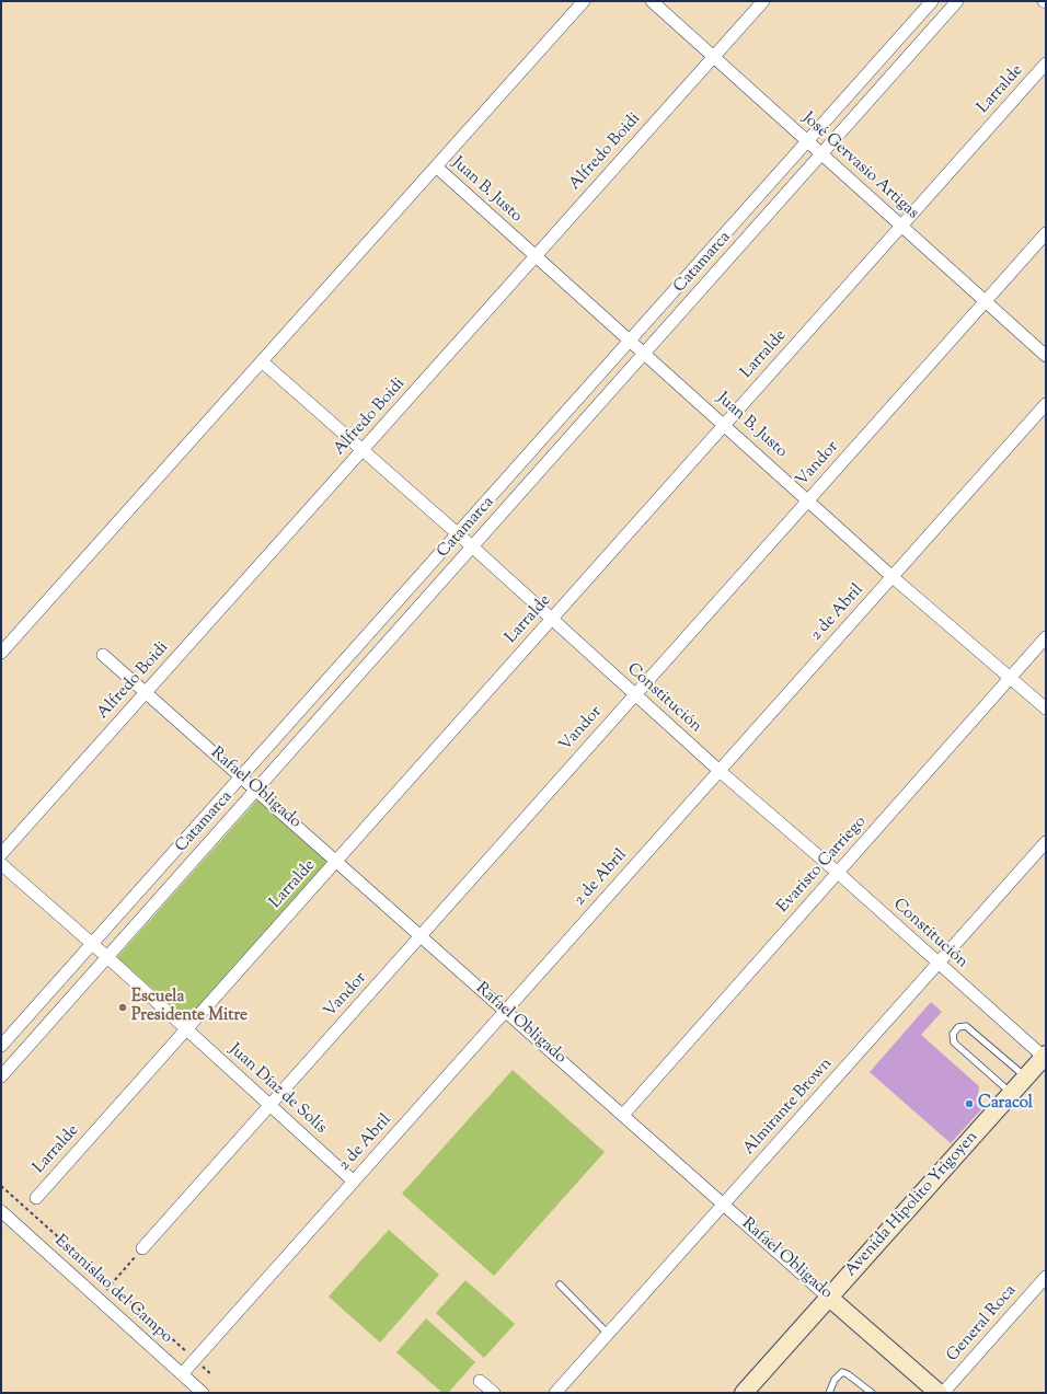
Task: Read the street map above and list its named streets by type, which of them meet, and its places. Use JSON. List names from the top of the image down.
{
  "streets": {
    "main road": ["Rafael Obligado", "Avenida Hipolito Yrigoyen"],
    "street": [
      "Larralde",
      "Alfredo Boidi",
      "José Gervasio Artigas",
      "Juan B. Justo",
      "Catamarca",
      "Vandor",
      "2 de Abril",
      "Constitución",
      "Evaristo Carriego",
      "Juan Díaz de Solís",
      "Almirante Brown",
      "Estanislao del Campo",
      "General Roca"
    ]
  },
  "crossings": [
    ["Larralde", "José Gervasio Artigas"],
    ["Larralde", "Juan B. Justo"],
    ["Larralde", "Constitución"],
    ["Larralde", "Rafael Obligado"],
    ["Larralde", "Juan Díaz de Solís"],
    ["Alfredo Boidi", "José Gervasio Artigas"],
    ["Alfredo Boidi", "Juan B. Justo"],
    ["Alfredo Boidi", "Constitución"],
    ["Alfredo Boidi", "Rafael Obligado"],
    ["José Gervasio Artigas", "Catamarca"],
    ["José Gervasio Artigas", "Vandor"],
    ["Juan B. Justo", "Catamarca"],
    ["Juan B. Justo", "Vandor"],
    ["Juan B. Justo", "2 de Abril"],
    ["Juan B. Justo", "Evaristo Carriego"],
    ["Catamarca", "Constitución"],
    ["Catamarca", "Rafael Obligado"],
    ["Catamarca", "Juan Díaz de Solís"],
    ["Vandor", "Constitución"],
    ["Vandor", "Rafael Obligado"],
    ["Vandor", "Juan Díaz de Solís"],
    ["2 de Abril", "Constitución"],
    ["2 de Abril", "Rafael Obligado"],
    ["2 de Abril", "Juan Díaz de Solís"],
    ["2 de Abril", "Estanislao del Campo"],
    ["Constitución", "Evaristo Carriego"],
    ["Constitución", "Almirante Brown"],
    ["Constitución", "Avenida Hipolito Yrigoyen"],
    ["Rafael Obligado", "Evaristo Carriego"],
    ["Rafael Obligado", "Almirante Brown"],
    ["Rafael Obligado", "Avenida Hipolito Yrigoyen"]
  ],
  "places": ["Escuela Presidente Mitre", "Caracol"]
}
